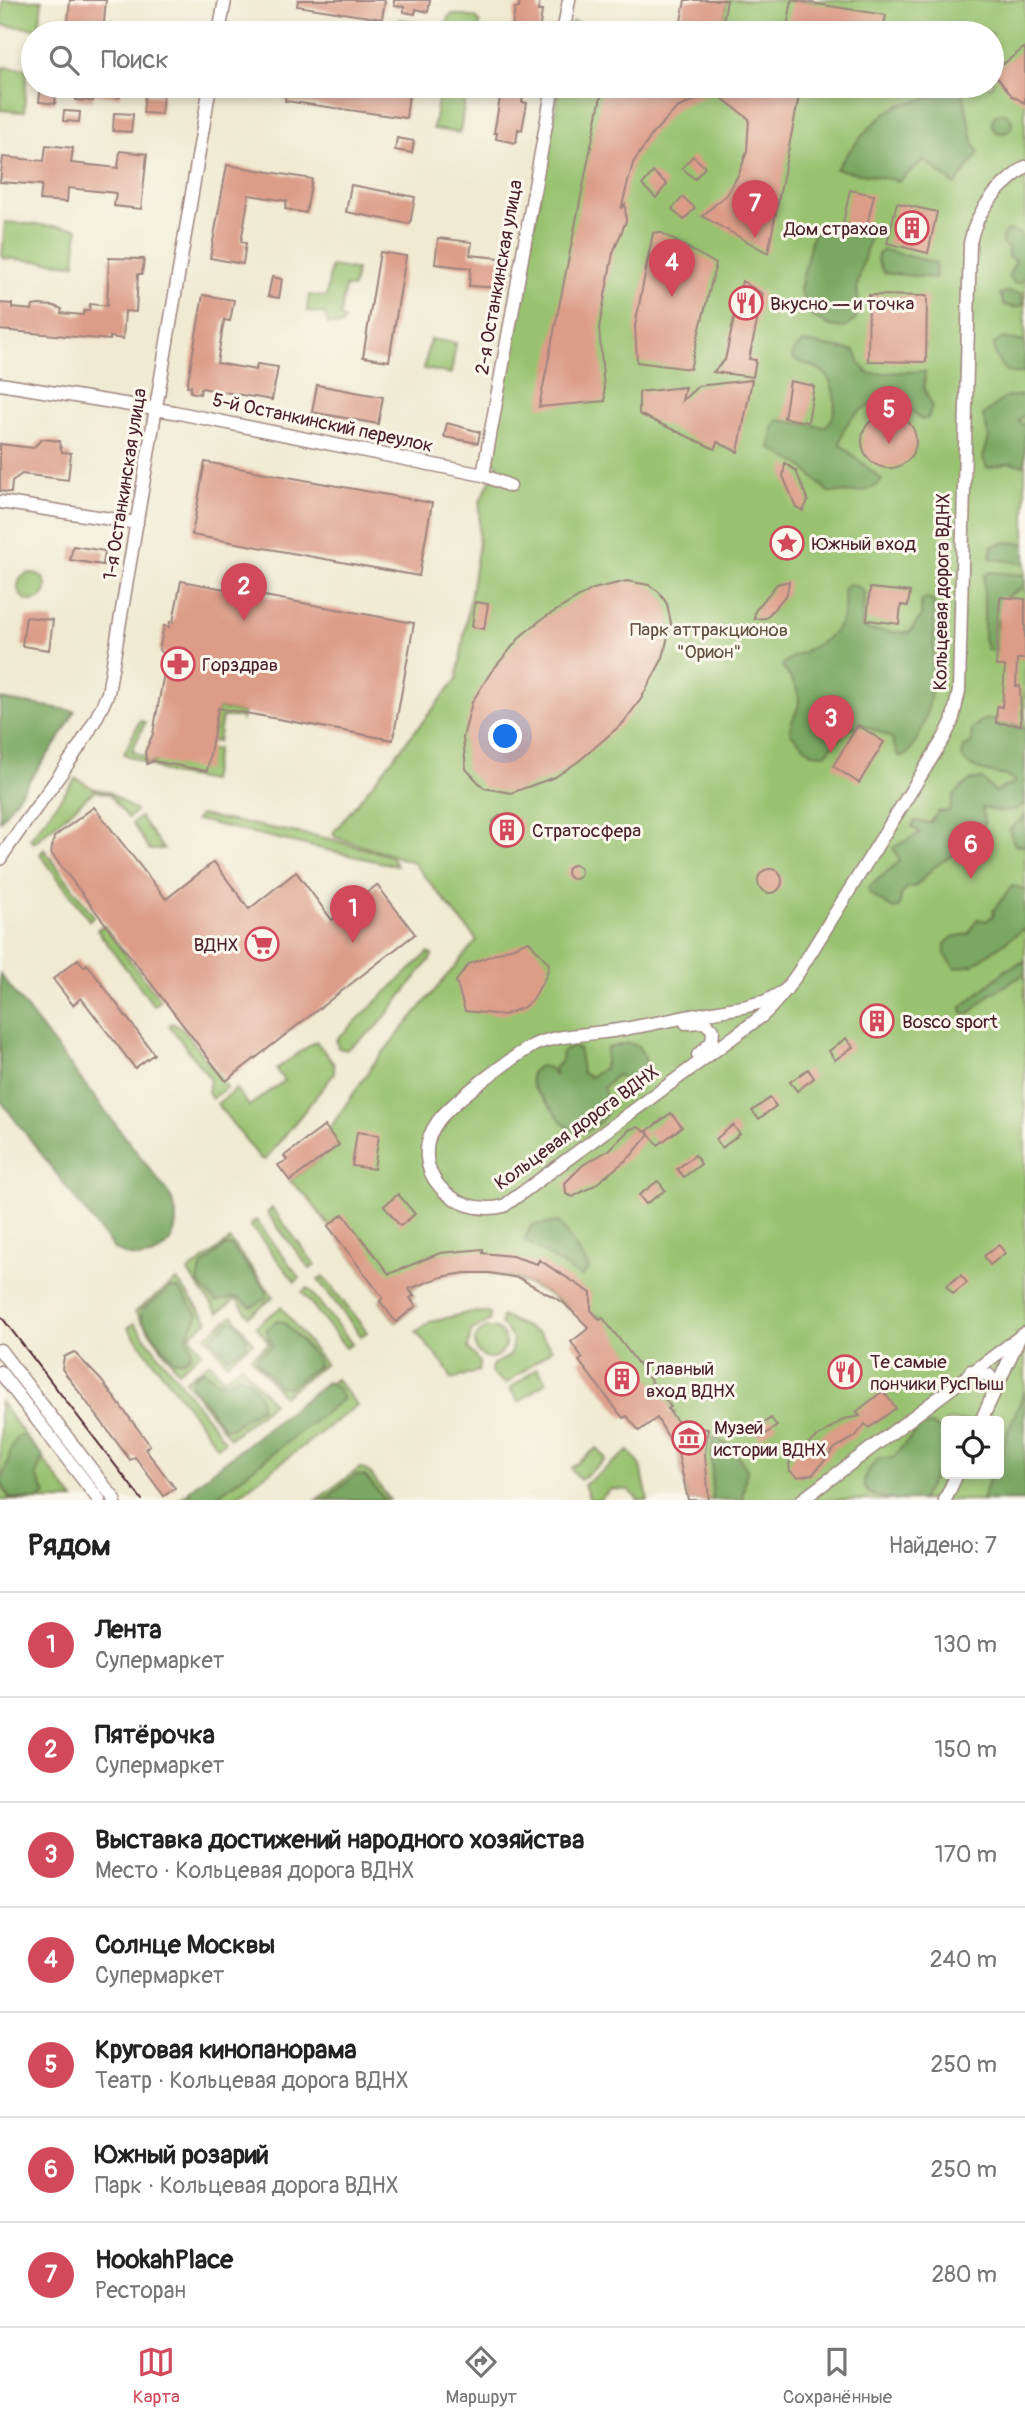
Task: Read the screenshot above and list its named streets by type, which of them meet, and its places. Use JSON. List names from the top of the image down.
{
  "streets": {
    "street": [
      "2-я Останкинская улица",
      "5-й Останкинский переулок",
      "1-я Останкинская улица",
      "Кольцевая дорога ВДНХ"
    ]
  },
  "crossings": [
    ["2-я Останкинская улица", "5-й Останкинский переулок"],
    ["5-й Останкинский переулок", "1-я Останкинская улица"]
  ],
  "parks": ["Парк аттракционов \"Орион\""],
  "places": {
    "building": [
      "Дом страхов",
      "Стратосфера",
      "Bosco sport",
      "Главный вход ВДНХ"
    ],
    "restaurant": ["Вкусно — и точка", "Те самые пончики РусПыш"],
    "place": ["Южный вход"],
    "pharmacy": ["Горздрав"],
    "supermarket": ["ВДНХ"],
    "museum": ["Музей истории ВДНХ"]
  },
  "page": {
    "search": "Поиск",
    "pins": [
      "7",
      "4",
      "5",
      "2",
      "3",
      "6",
      "1"
    ],
    "heading": ["Рядом", "Найдено: 7"],
    "list": [
      {
        "mark": "1",
        "name": "Лента",
        "note": "Супермаркет",
        "value": "130 m"
      },
      {
        "mark": "2",
        "name": "Пятёрочка",
        "note": "Супермаркет",
        "value": "150 m"
      },
      {
        "mark": "3",
        "name": "Выставка достижений народного хозяйства",
        "note": "Место · Кольцевая дорога ВДНХ",
        "value": "170 m"
      },
      {
        "mark": "4",
        "name": "Солнце Москвы",
        "note": "Супермаркет",
        "value": "240 m"
      },
      {
        "mark": "5",
        "name": "Круговая кинопанорама",
        "note": "Театр · Кольцевая дорога ВДНХ",
        "value": "250 m"
      },
      {
        "mark": "6",
        "name": "Южный розарий",
        "note": "Парк · Кольцевая дорога ВДНХ",
        "value": "250 m"
      },
      {
        "mark": "7",
        "name": "HookahPlace",
        "note": "Ресторан",
        "value": "280 m"
      }
    ],
    "nav": ["Карта", "Маршрут", "Сохранённые"]
  }
}
